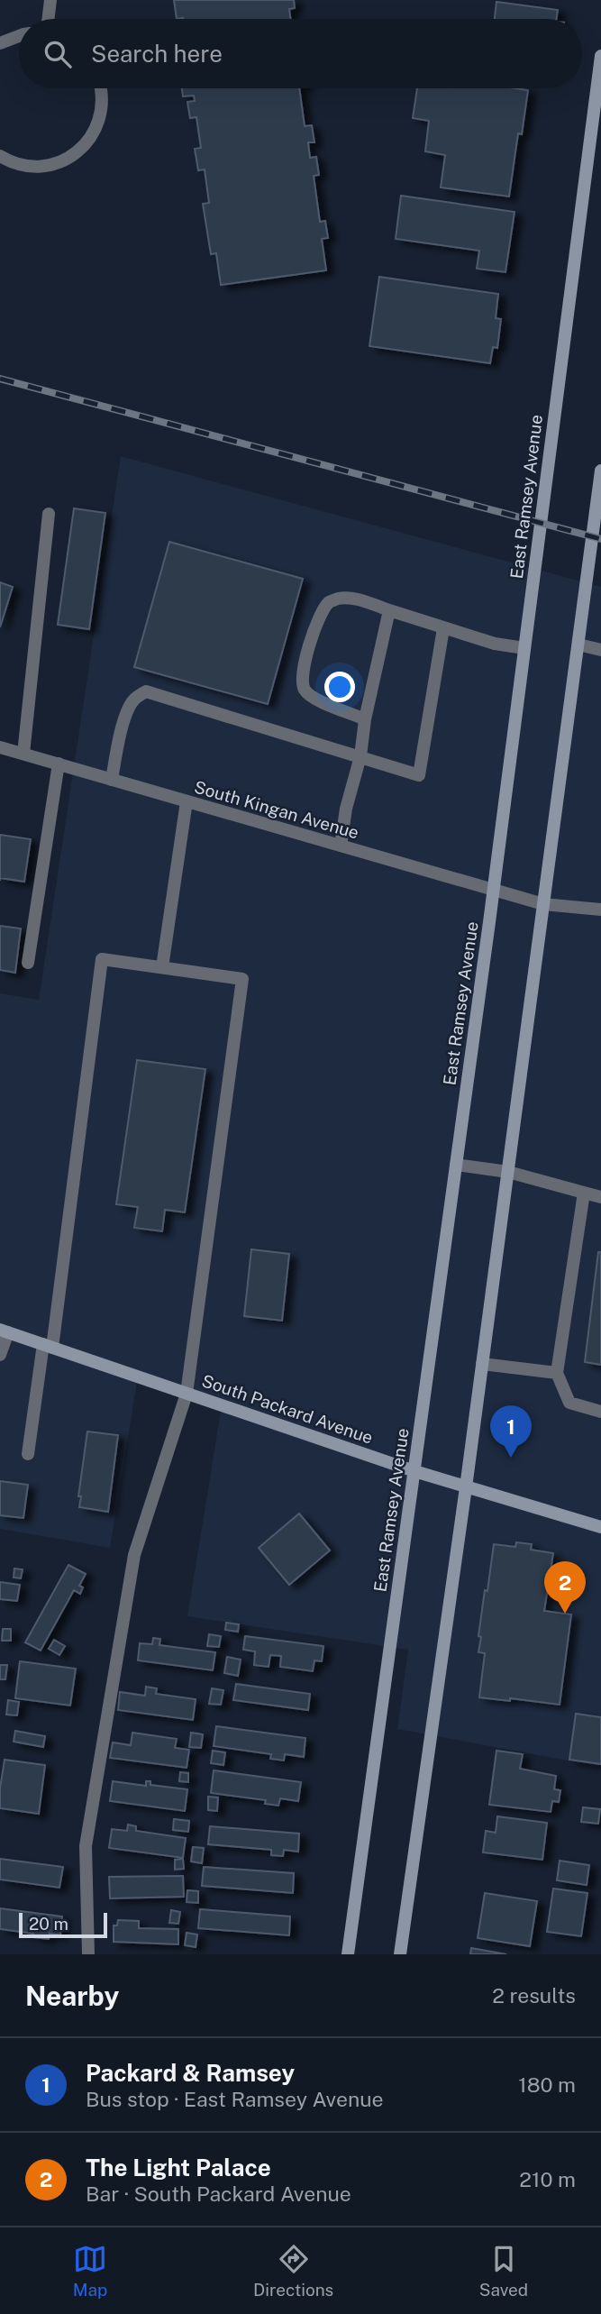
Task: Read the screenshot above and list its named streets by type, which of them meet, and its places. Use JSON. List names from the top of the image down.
{
  "streets": {
    "street": ["East Ramsey Avenue", "South Kingan Avenue", "South Packard Avenue"]
  },
  "crossings": [
    ["East Ramsey Avenue", "South Kingan Avenue"],
    ["East Ramsey Avenue", "South Packard Avenue"]
  ],
  "scale_bar": "20 m",
  "page": {
    "search": "Search here",
    "pins": ["1", "2"],
    "scale": "20 m",
    "heading": ["Nearby", "2 results"],
    "list": [
      {
        "mark": "1",
        "name": "Packard & Ramsey",
        "note": "Bus stop · East Ramsey Avenue",
        "value": "180 m"
      },
      {
        "mark": "2",
        "name": "The Light Palace",
        "note": "Bar · South Packard Avenue",
        "value": "210 m"
      }
    ],
    "nav": ["Map", "Directions", "Saved"]
  }
}
